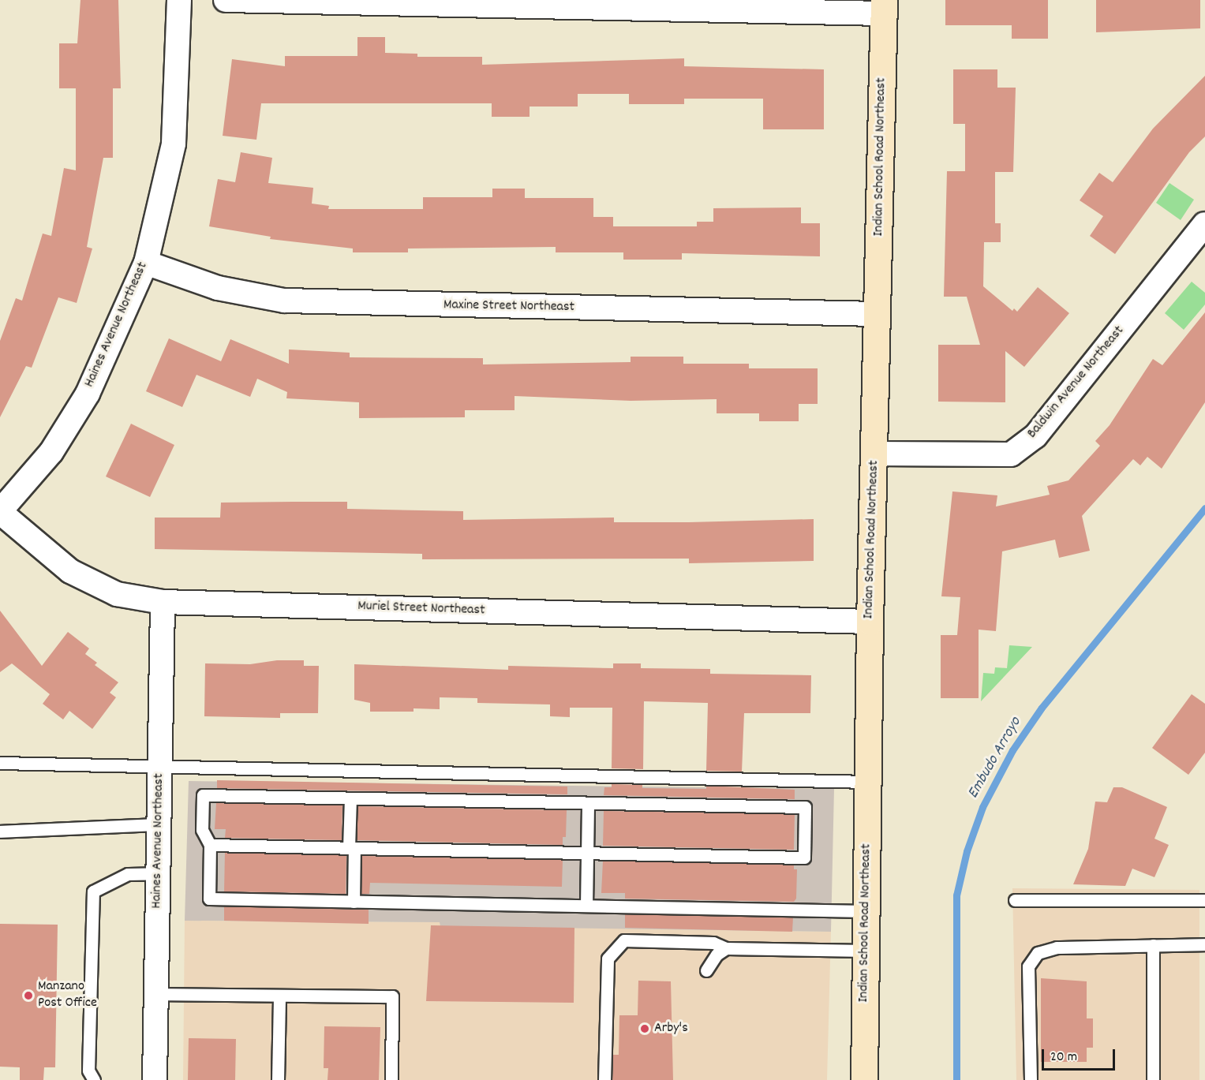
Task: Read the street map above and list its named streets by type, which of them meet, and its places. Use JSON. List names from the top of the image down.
{
  "streets": {
    "street": [
      "Indian School Road Northeast",
      "Maxine Street Northeast",
      "Haines Avenue Northeast",
      "Baldwin Avenue Northeast",
      "Muriel Street Northeast"
    ]
  },
  "crossings": [
    ["Indian School Road Northeast", "Maxine Street Northeast"],
    ["Indian School Road Northeast", "Baldwin Avenue Northeast"],
    ["Indian School Road Northeast", "Muriel Street Northeast"],
    ["Maxine Street Northeast", "Haines Avenue Northeast"],
    ["Haines Avenue Northeast", "Muriel Street Northeast"]
  ],
  "water": ["Embudo Arroyo"],
  "places": ["Manzano Post Office", "Arby's"],
  "scale_bar": "20 m"
}
